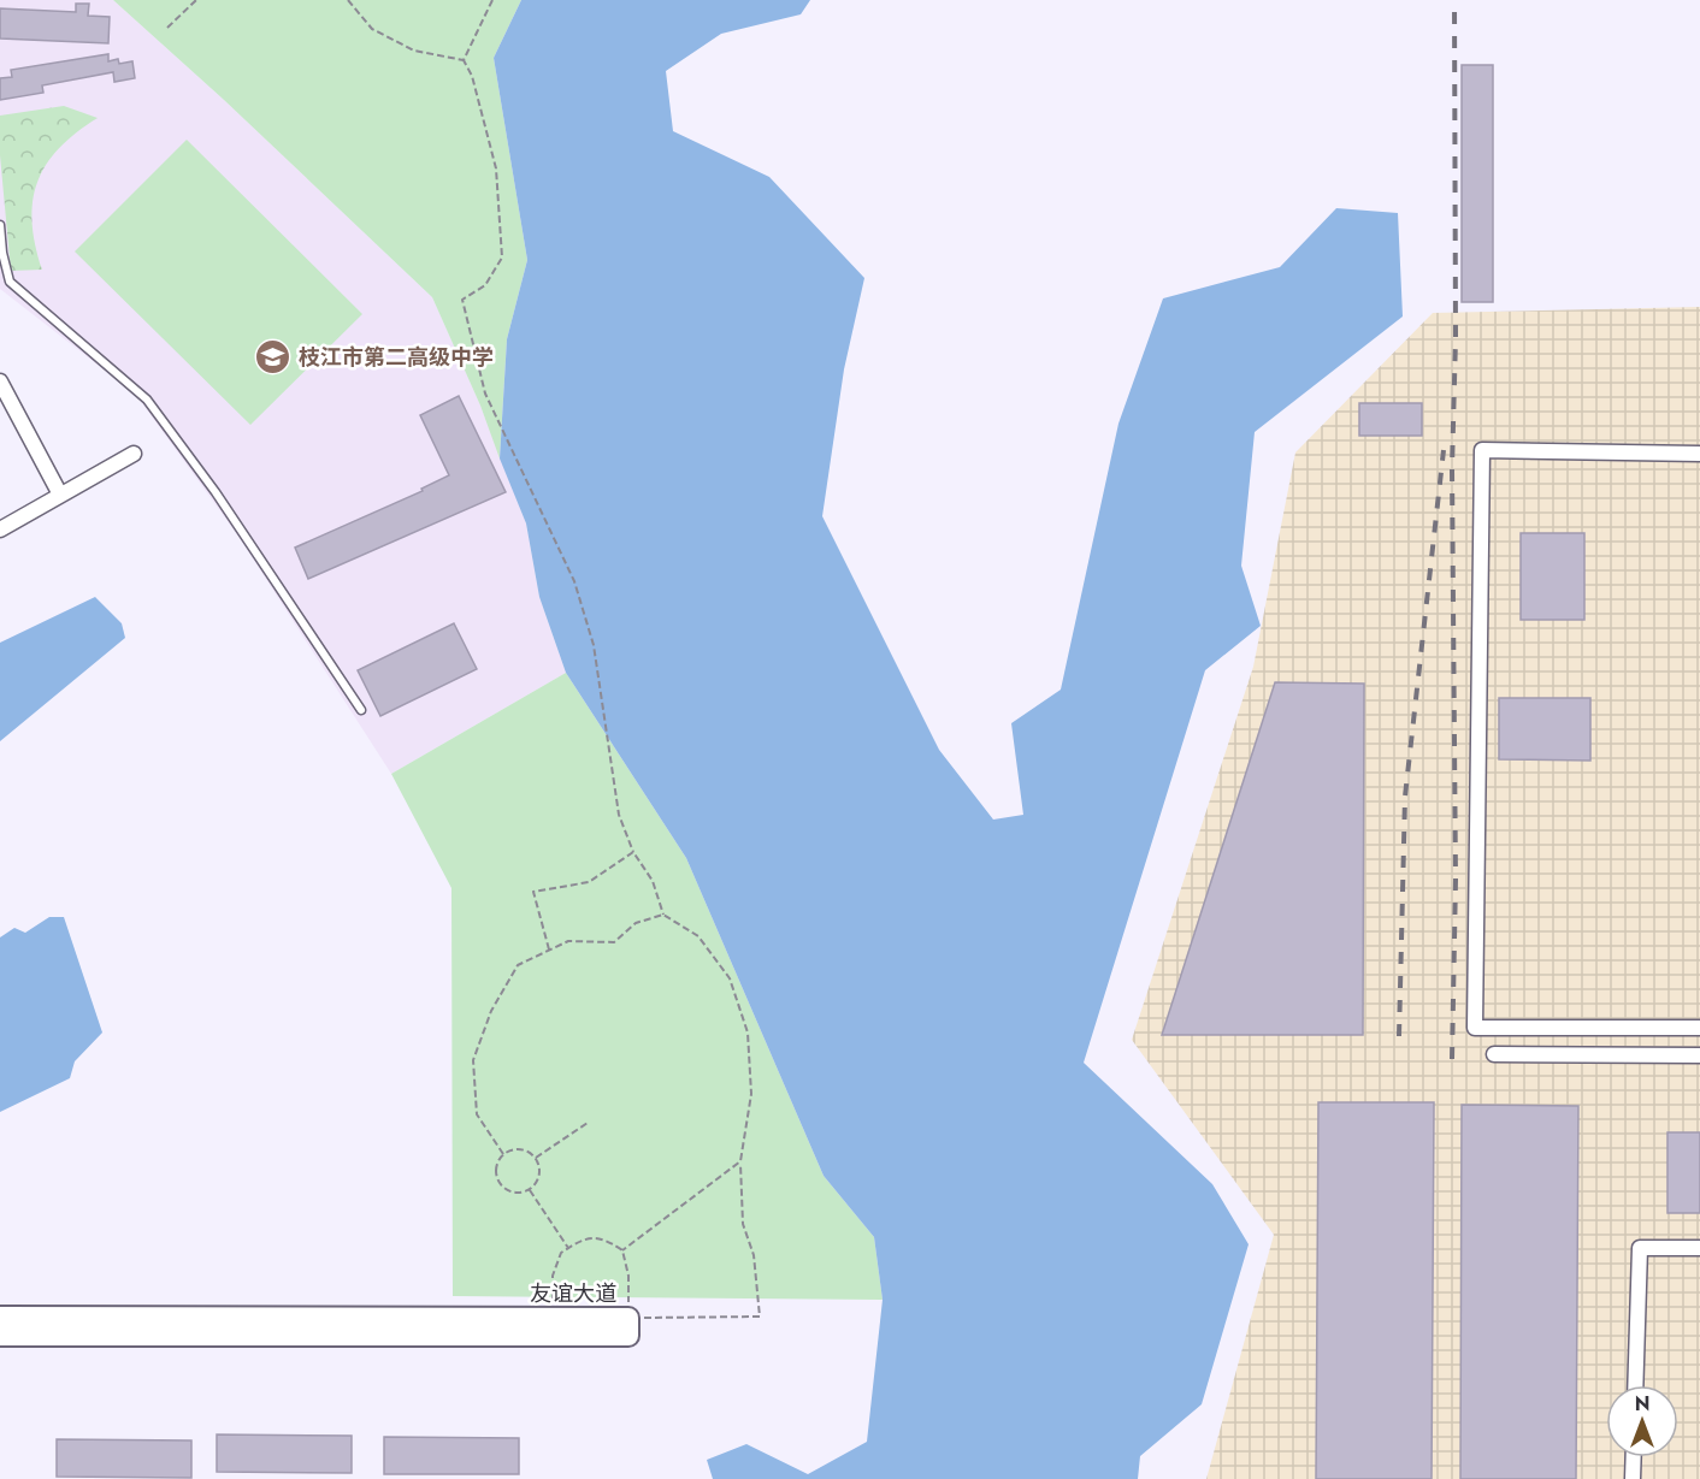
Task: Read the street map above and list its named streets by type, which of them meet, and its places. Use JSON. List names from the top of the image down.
{
  "streets": {
    "main road": ["友谊大道"]
  },
  "places": {
    "school or university": ["枝江市第二高级中学"]
  },
  "north": "top"
}
